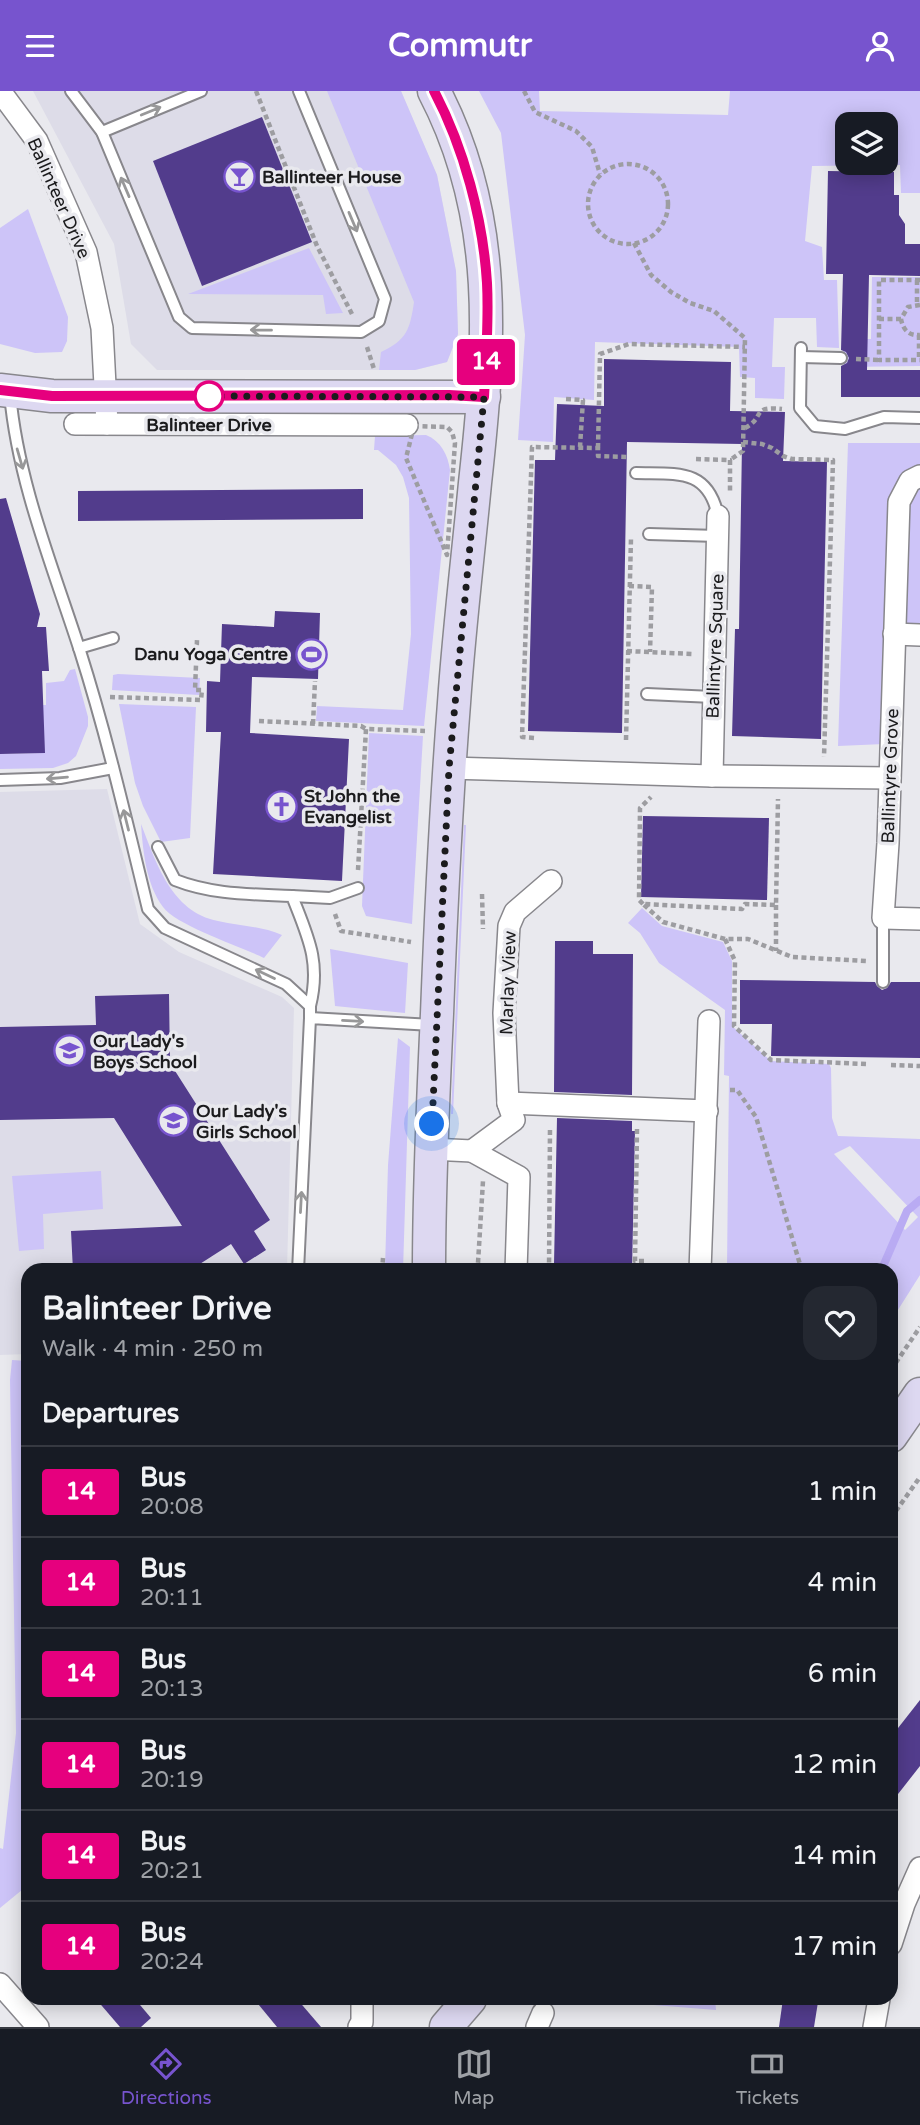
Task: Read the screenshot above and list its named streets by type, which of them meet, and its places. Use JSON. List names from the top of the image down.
{
  "streets": {
    "street": [
      "Ballinteer Drive",
      "Ballintyre Square",
      "Ballintyre Grove",
      "Marlay View"
    ]
  },
  "places": {
    "bar": ["Ballinteer House"],
    "other": ["Balinteer Drive"],
    "sports": ["Danu Yoga Centre"],
    "church": ["St John the Evangelist"],
    "school or university": ["Our Lady's Boys School", "Our Lady's Girls School"]
  },
  "lines": ["bus line 14"],
  "page": {
    "header": "Commutr",
    "on_map": "14",
    "heading": [
      ["Balinteer Drive", "Walk · 4 min · 250 m"],
      "Departures"
    ],
    "list": [
      {
        "mark": "14",
        "name": "Bus",
        "note": "20:08",
        "value": "1 min"
      },
      {
        "mark": "14",
        "name": "Bus",
        "note": "20:11",
        "value": "4 min"
      },
      {
        "mark": "14",
        "name": "Bus",
        "note": "20:13",
        "value": "6 min"
      },
      {
        "mark": "14",
        "name": "Bus",
        "note": "20:19",
        "value": "12 min"
      },
      {
        "mark": "14",
        "name": "Bus",
        "note": "20:21",
        "value": "14 min"
      },
      {
        "mark": "14",
        "name": "Bus",
        "note": "20:24",
        "value": "17 min"
      }
    ],
    "tabs": ["Directions", "Map", "Tickets"]
  }
}
